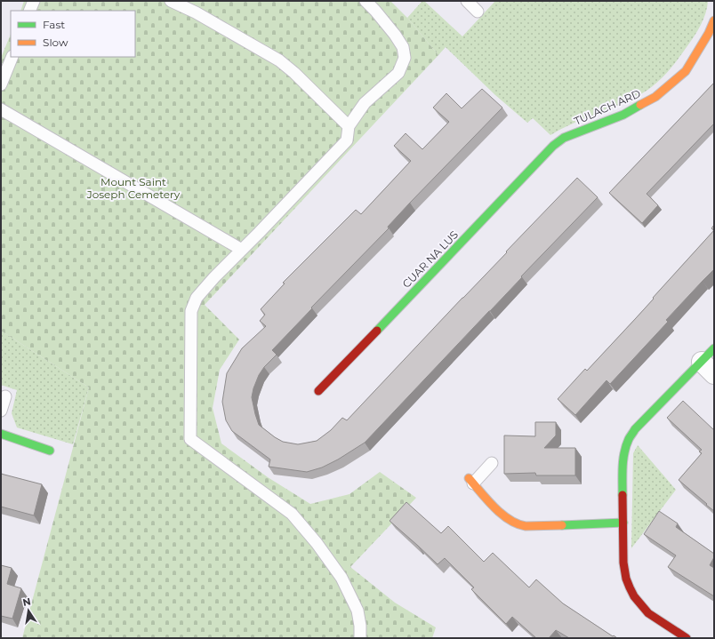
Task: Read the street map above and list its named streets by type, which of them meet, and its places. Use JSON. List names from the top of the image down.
{
  "streets": {
    "street": ["TULACH ARD", "CUAR NA LUS"]
  },
  "crossings": [
    ["TULACH ARD", "CUAR NA LUS"]
  ],
  "parks": ["Mount Saint Joseph Cemetery"],
  "legend": ["Fast", "Slow"],
  "north": "top"
}
